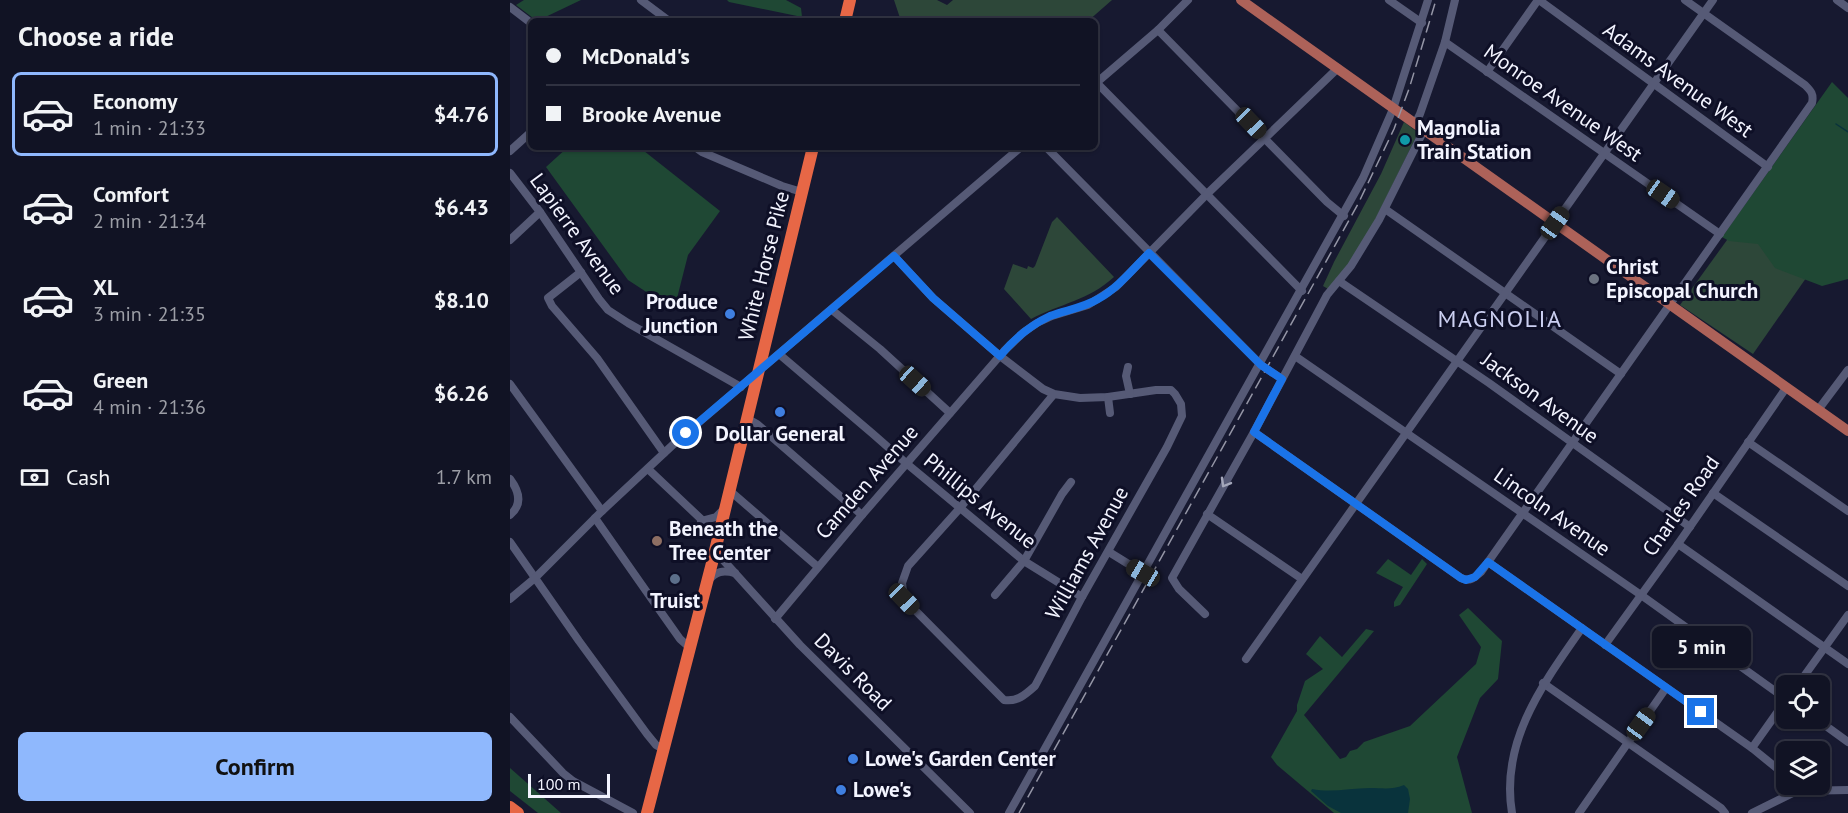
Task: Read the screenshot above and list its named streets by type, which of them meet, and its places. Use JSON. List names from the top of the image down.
{
  "streets": {
    "highway": ["White Horse Pike"],
    "street": [
      "Adams Avenue West",
      "Monroe Avenue West",
      "Lapierre Avenue",
      "Jackson Avenue",
      "Camden Avenue",
      "Phillips Avenue",
      "Charles Road",
      "Lincoln Avenue",
      "Williams Avenue",
      "Davis Road"
    ]
  },
  "crossings": [
    ["White Horse Pike", "Davis Road"],
    ["Jackson Avenue", "Charles Road"],
    ["Camden Avenue", "Phillips Avenue"],
    ["Camden Avenue", "Davis Road"],
    ["Phillips Avenue", "Williams Avenue"],
    ["Charles Road", "Lincoln Avenue"]
  ],
  "districts": ["MAGNOLIA"],
  "places": [
    "Magnolia Train Station",
    "Christ Episcopal Church",
    "Produce Junction",
    "Dollar General",
    "Beneath the Tree Center",
    "Truist",
    "Lowe's Garden Center",
    "Lowe's"
  ],
  "scale_bar": "100 m",
  "page": {
    "heading": "Choose a ride",
    "banner": ["McDonald's", "Brooke Avenue"],
    "list": [
      {
        "name": "Economy",
        "note": "1 min · 21:33",
        "value": "$4.76"
      },
      {
        "name": "Comfort",
        "note": "2 min · 21:34",
        "value": "$6.43"
      },
      {
        "name": "XL",
        "note": "3 min · 21:35",
        "value": "$8.10"
      },
      {
        "name": "Green",
        "note": "4 min · 21:36",
        "value": "$6.26"
      }
    ],
    "pay": ["Cash", "1.7 km"],
    "bubble": "5 min",
    "buttons": "Confirm",
    "scale": "100 m"
  }
}
